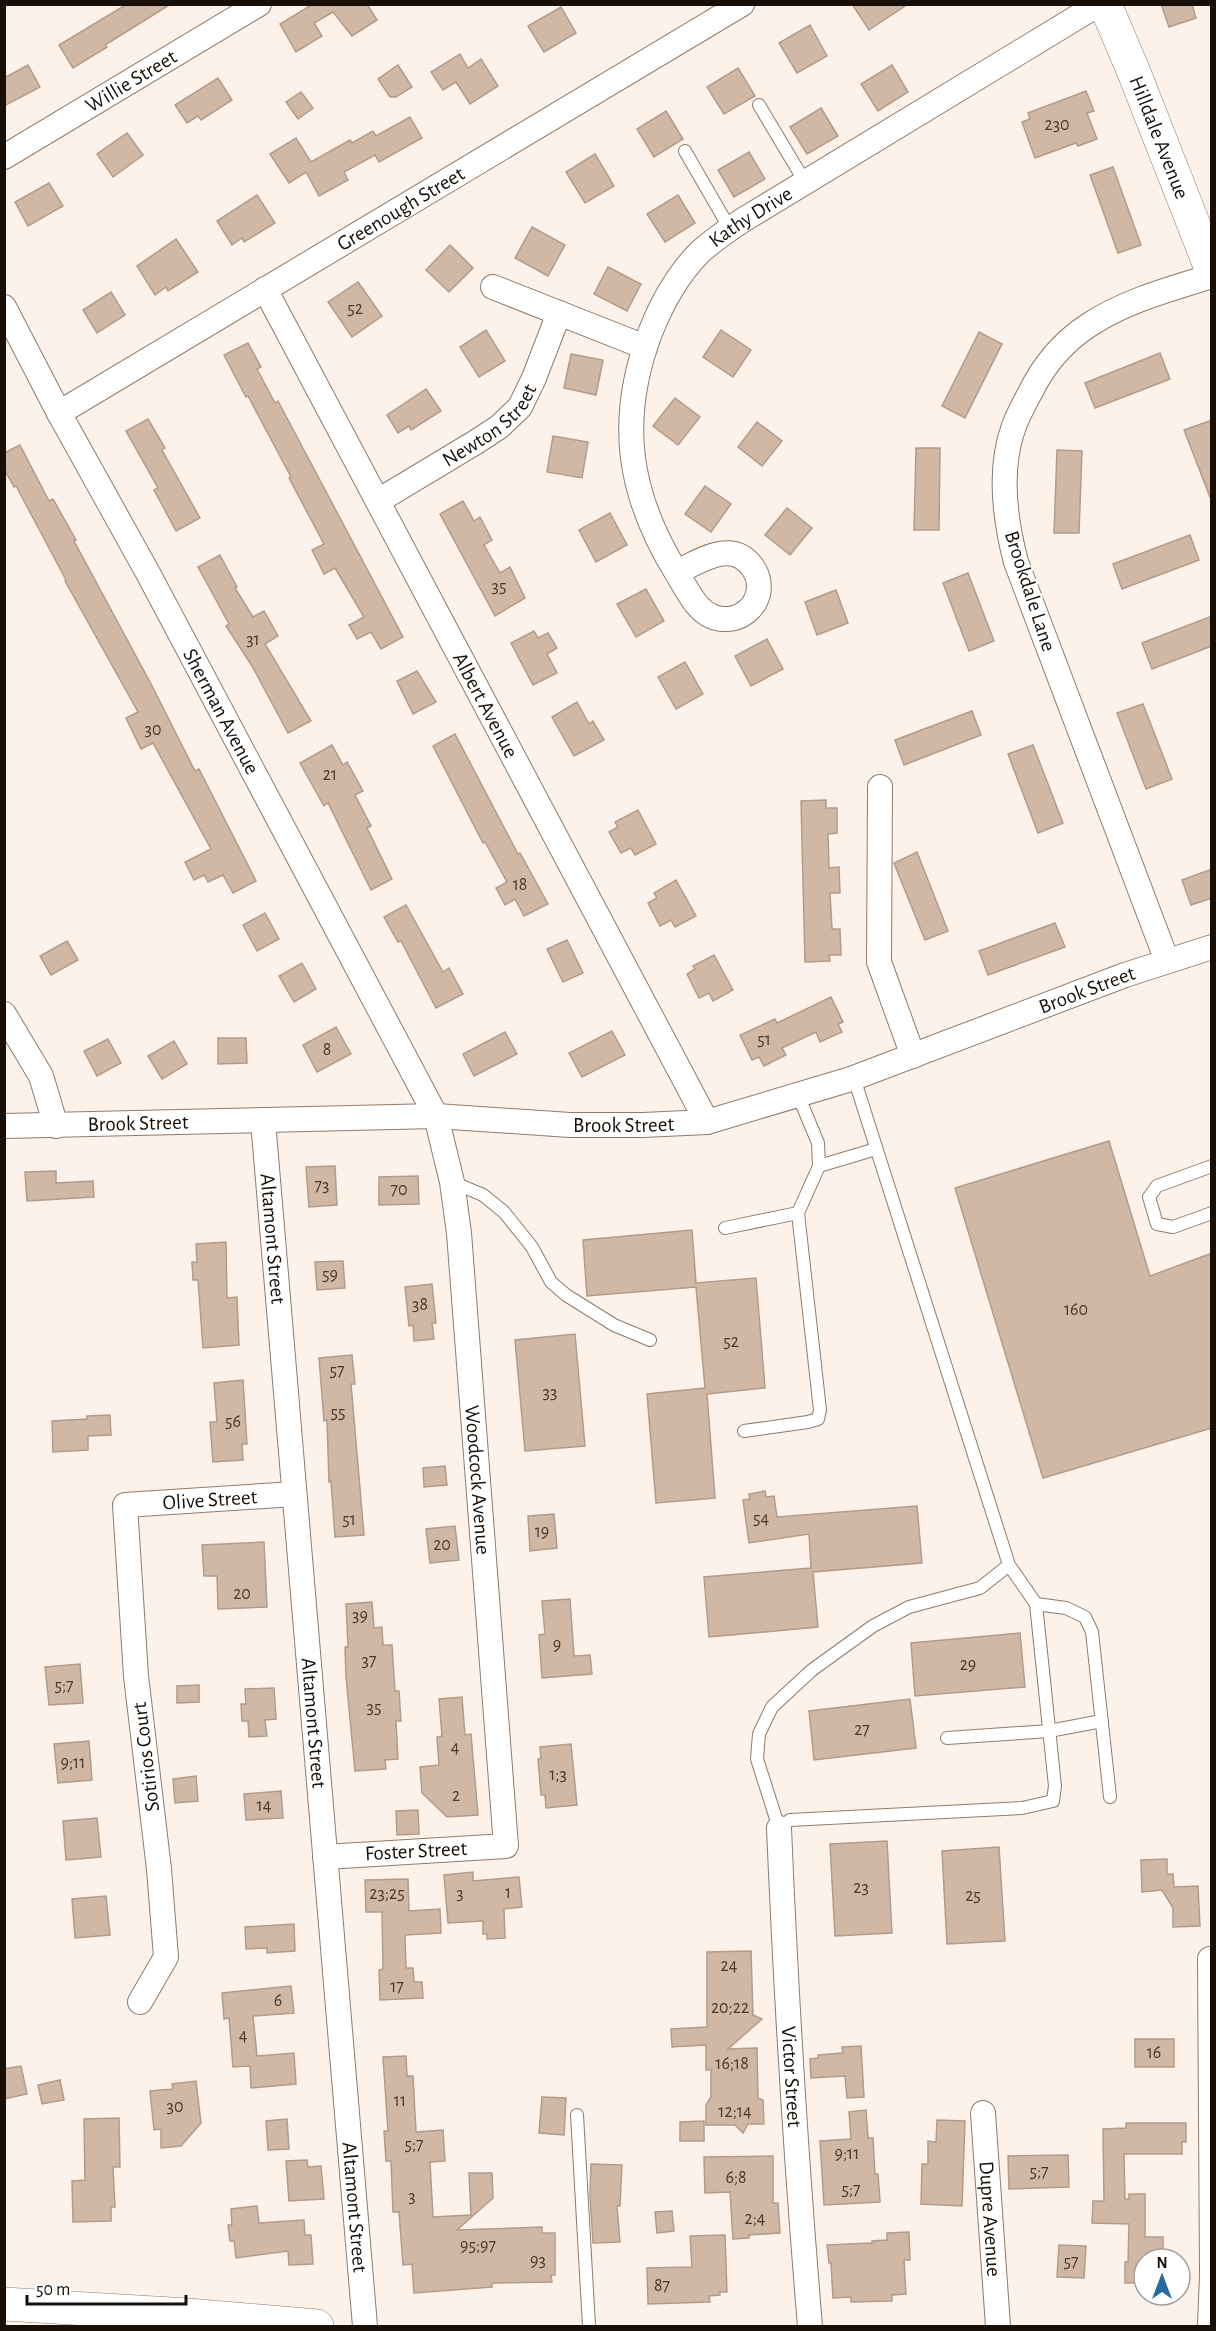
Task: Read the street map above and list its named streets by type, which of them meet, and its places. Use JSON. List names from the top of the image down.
{
  "streets": {
    "main road": ["Hilldale Avenue"],
    "street": [
      "Willie Street",
      "Greenough Street",
      "Kathy Drive",
      "Newton Street",
      "Brookdale Lane",
      "Albert Avenue",
      "Sherman Avenue",
      "Brook Street",
      "Altamont Street",
      "Woodcock Avenue",
      "Olive Street",
      "Sotirios Court",
      "Foster Street",
      "Victor Street",
      "Dupre Avenue"
    ]
  },
  "crossings": [
    ["Hilldale Avenue", "Brookdale Lane"],
    ["Greenough Street", "Albert Avenue"],
    ["Greenough Street", "Sherman Avenue"],
    ["Newton Street", "Albert Avenue"],
    ["Brookdale Lane", "Brook Street"],
    ["Albert Avenue", "Brook Street"],
    ["Sherman Avenue", "Brook Street"],
    ["Sherman Avenue", "Woodcock Avenue"],
    ["Brook Street", "Altamont Street"],
    ["Brook Street", "Woodcock Avenue"],
    ["Altamont Street", "Olive Street"],
    ["Altamont Street", "Foster Street"],
    ["Woodcock Avenue", "Foster Street"],
    ["Olive Street", "Sotirios Court"]
  ],
  "house_numbers": [
    "230",
    "52",
    "35",
    "31",
    "30",
    "21",
    "18",
    "51",
    "8",
    "73",
    "70",
    "59",
    "38",
    "160",
    "52",
    "57",
    "33",
    "55",
    "56",
    "54",
    "51",
    "19",
    "20",
    "20",
    "39",
    "9",
    "37",
    "29",
    "5;7",
    "35",
    "27",
    "4",
    "9;11",
    "1;3",
    "2",
    "14",
    "23",
    "1",
    "23;25",
    "3",
    "25",
    "24",
    "17",
    "6",
    "20;22",
    "4",
    "16",
    "16;18",
    "11",
    "30",
    "12;14",
    "5;7",
    "9;11",
    "5;7",
    "6;8",
    "5;7",
    "3",
    "2;4",
    "95;97",
    "93",
    "57",
    "87"
  ],
  "scale_bar": "50 m",
  "north": "top"
}
